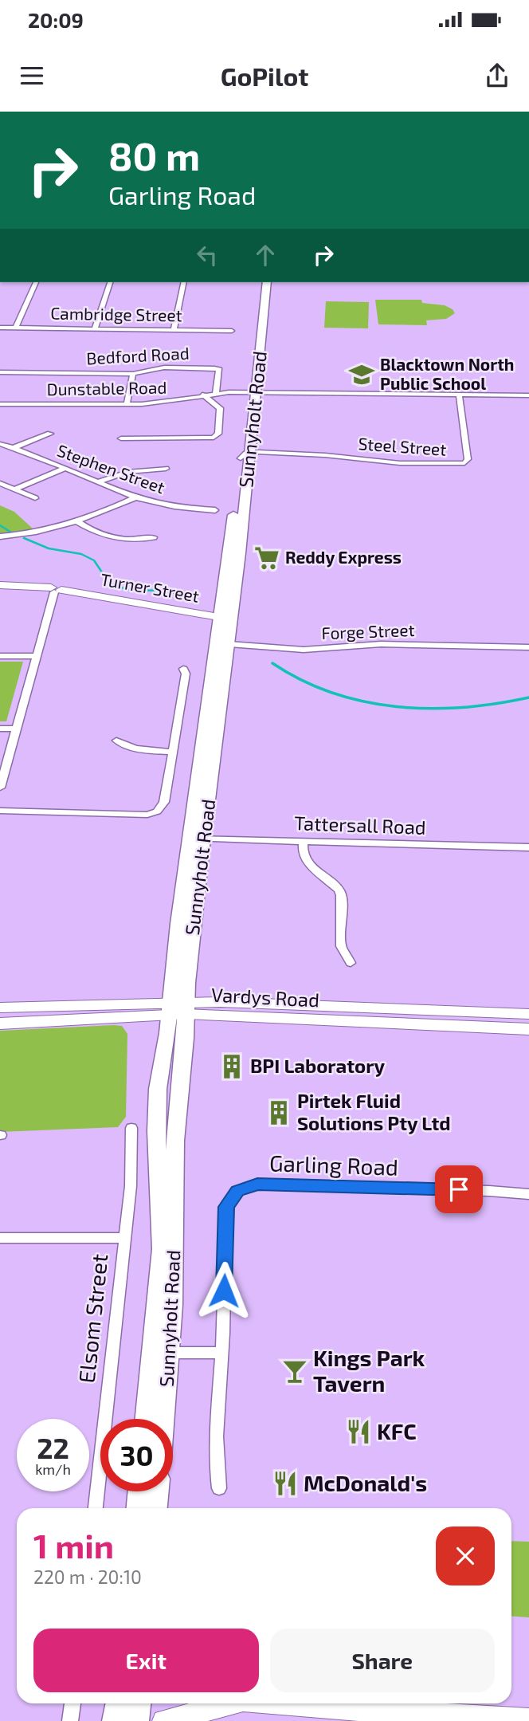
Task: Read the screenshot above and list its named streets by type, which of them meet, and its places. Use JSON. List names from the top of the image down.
{
  "streets": {
    "main road": ["Sunnyholt Road", "Turner Street", "Vardys Road"],
    "street": [
      "Cambridge Street",
      "Bedford Road",
      "Dunstable Road",
      "Steel Street",
      "Stephen Street",
      "Forge Street",
      "Tattersall Road",
      "Garling Road",
      "Elsom Street"
    ]
  },
  "crossings": [
    ["Bedford Road", "Dunstable Road"],
    ["Dunstable Road", "Sunnyholt Road"],
    ["Dunstable Road", "Steel Street"],
    ["Sunnyholt Road", "Steel Street"],
    ["Sunnyholt Road", "Turner Street"],
    ["Sunnyholt Road", "Forge Street"],
    ["Sunnyholt Road", "Tattersall Road"],
    ["Sunnyholt Road", "Vardys Road"]
  ],
  "places": {
    "school or university": ["Blacktown North Public School"],
    "supermarket": ["Reddy Express"],
    "building": ["BPI Laboratory", "Pirtek Fluid Solutions Pty Ltd"],
    "bar": ["Kings Park Tavern"],
    "restaurant": ["KFC", "McDonald's"]
  },
  "page": {
    "status": "20:09",
    "header": "GoPilot",
    "turn": ["80 m", "Garling Road"],
    "speed": "22 km/h",
    "limit": "30",
    "heading": ["1 min", "220 m · 20:10"],
    "buttons": ["Exit", "Share"]
  }
}
